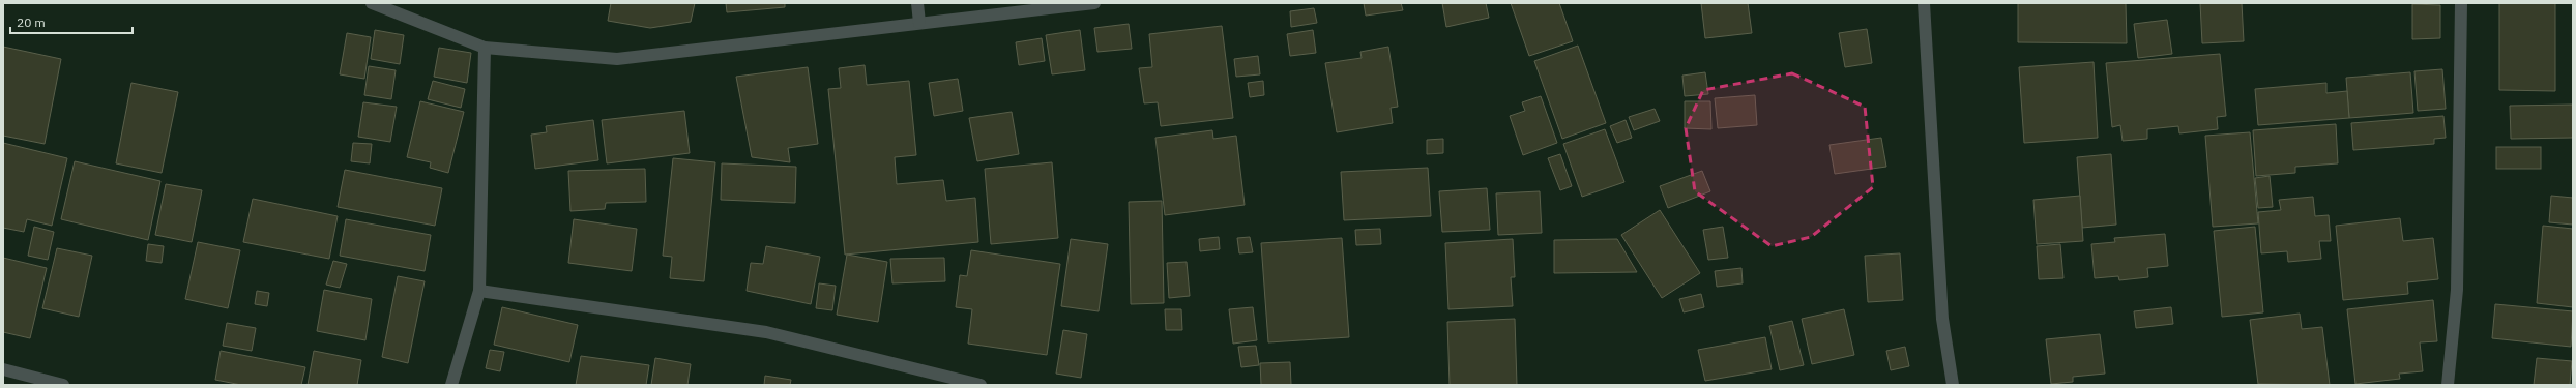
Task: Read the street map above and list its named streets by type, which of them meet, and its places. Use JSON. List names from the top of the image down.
{
  "scale_bar": "20 m"
}
